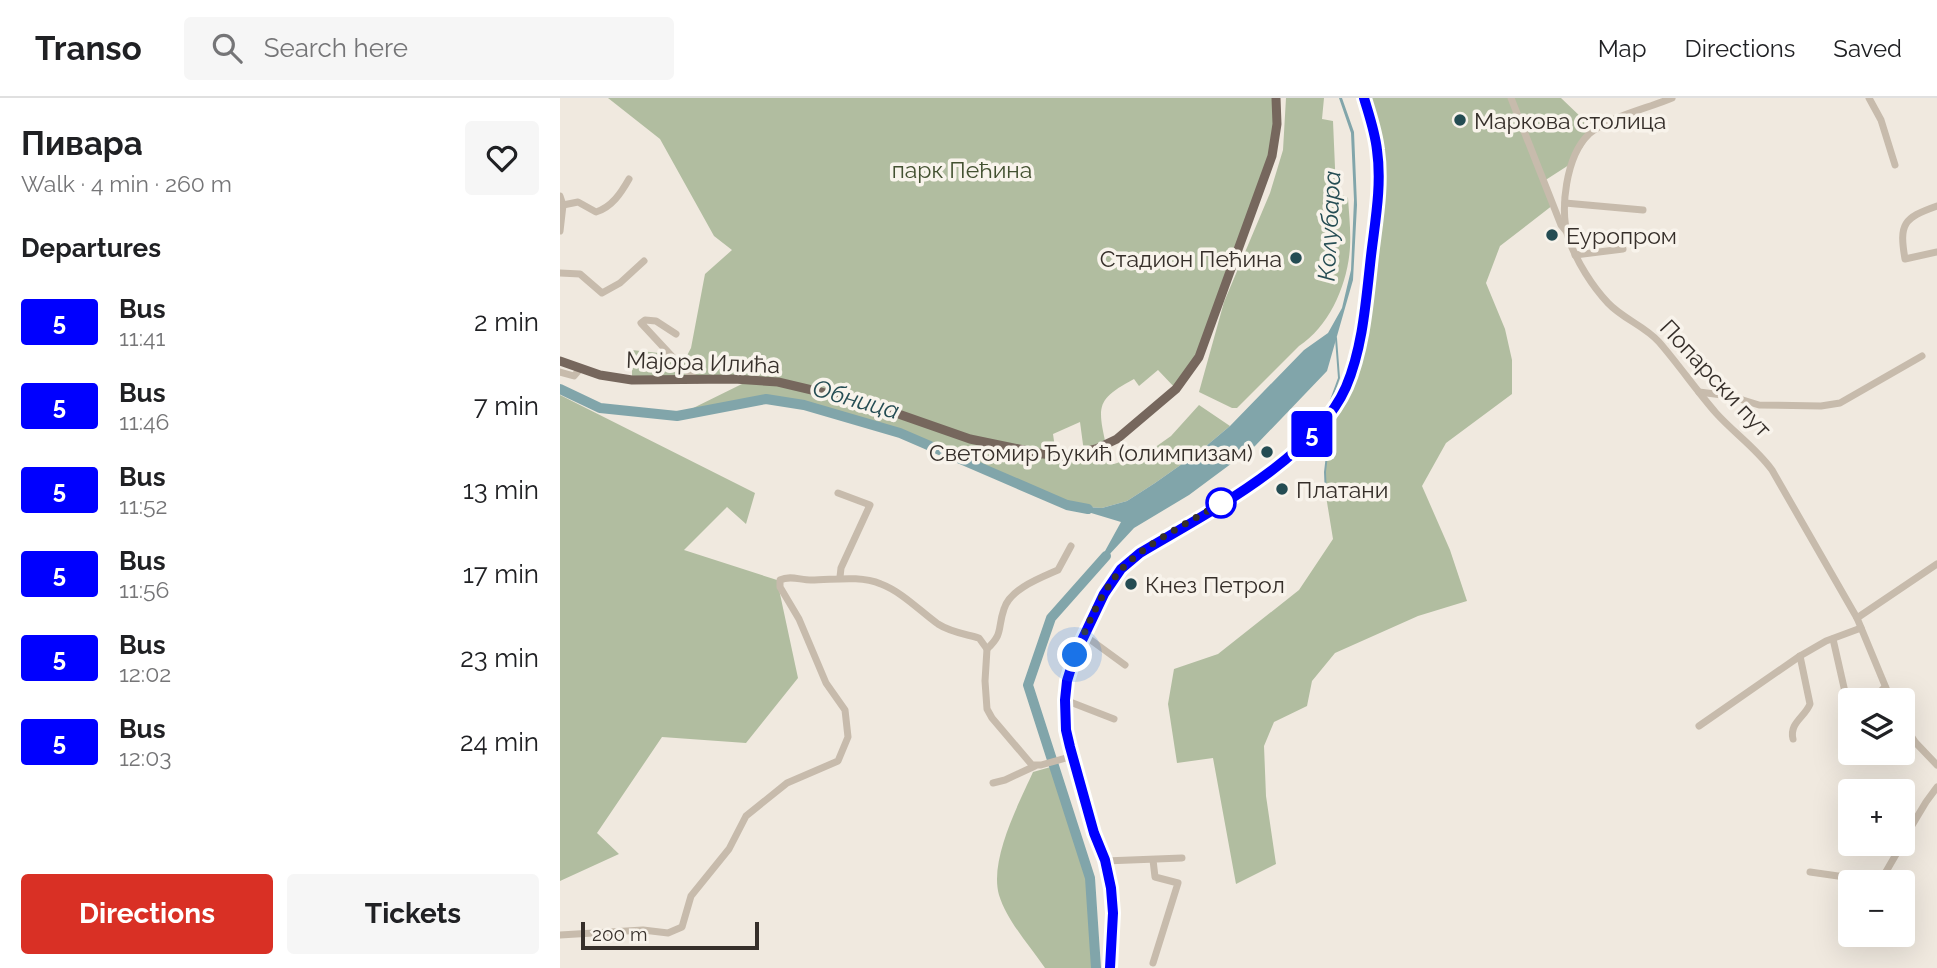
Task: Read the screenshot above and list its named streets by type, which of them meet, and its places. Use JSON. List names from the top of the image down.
{
  "streets": {
    "main road": ["Мајора Илића"],
    "street": ["Попарски пут"]
  },
  "water": ["Колубара", "Обница"],
  "parks": ["парк Пећина"],
  "places": [
    "Маркова столица",
    "Еуропром",
    "Стадион Пећина",
    "Светомир Ђукић (олимпизам)",
    "Платани",
    "Кнез Петрол"
  ],
  "lines": ["bus line 5"],
  "scale_bar": "200 m",
  "page": {
    "header": "Transo",
    "search": "Search here",
    "nav": ["Map", "Directions", "Saved"],
    "heading": [
      ["Пивара", "Walk · 4 min · 260 m"],
      "Departures"
    ],
    "on_map": "5",
    "list": [
      {
        "mark": "5",
        "name": "Bus",
        "note": "11:41",
        "value": "2 min"
      },
      {
        "mark": "5",
        "name": "Bus",
        "note": "11:46",
        "value": "7 min"
      },
      {
        "mark": "5",
        "name": "Bus",
        "note": "11:52",
        "value": "13 min"
      },
      {
        "mark": "5",
        "name": "Bus",
        "note": "11:56",
        "value": "17 min"
      },
      {
        "mark": "5",
        "name": "Bus",
        "note": "12:02",
        "value": "23 min"
      },
      {
        "mark": "5",
        "name": "Bus",
        "note": "12:03",
        "value": "24 min"
      }
    ],
    "map_buttons": ["+", "−"],
    "buttons": ["Directions", "Tickets"],
    "scale": "200 m"
  }
}
